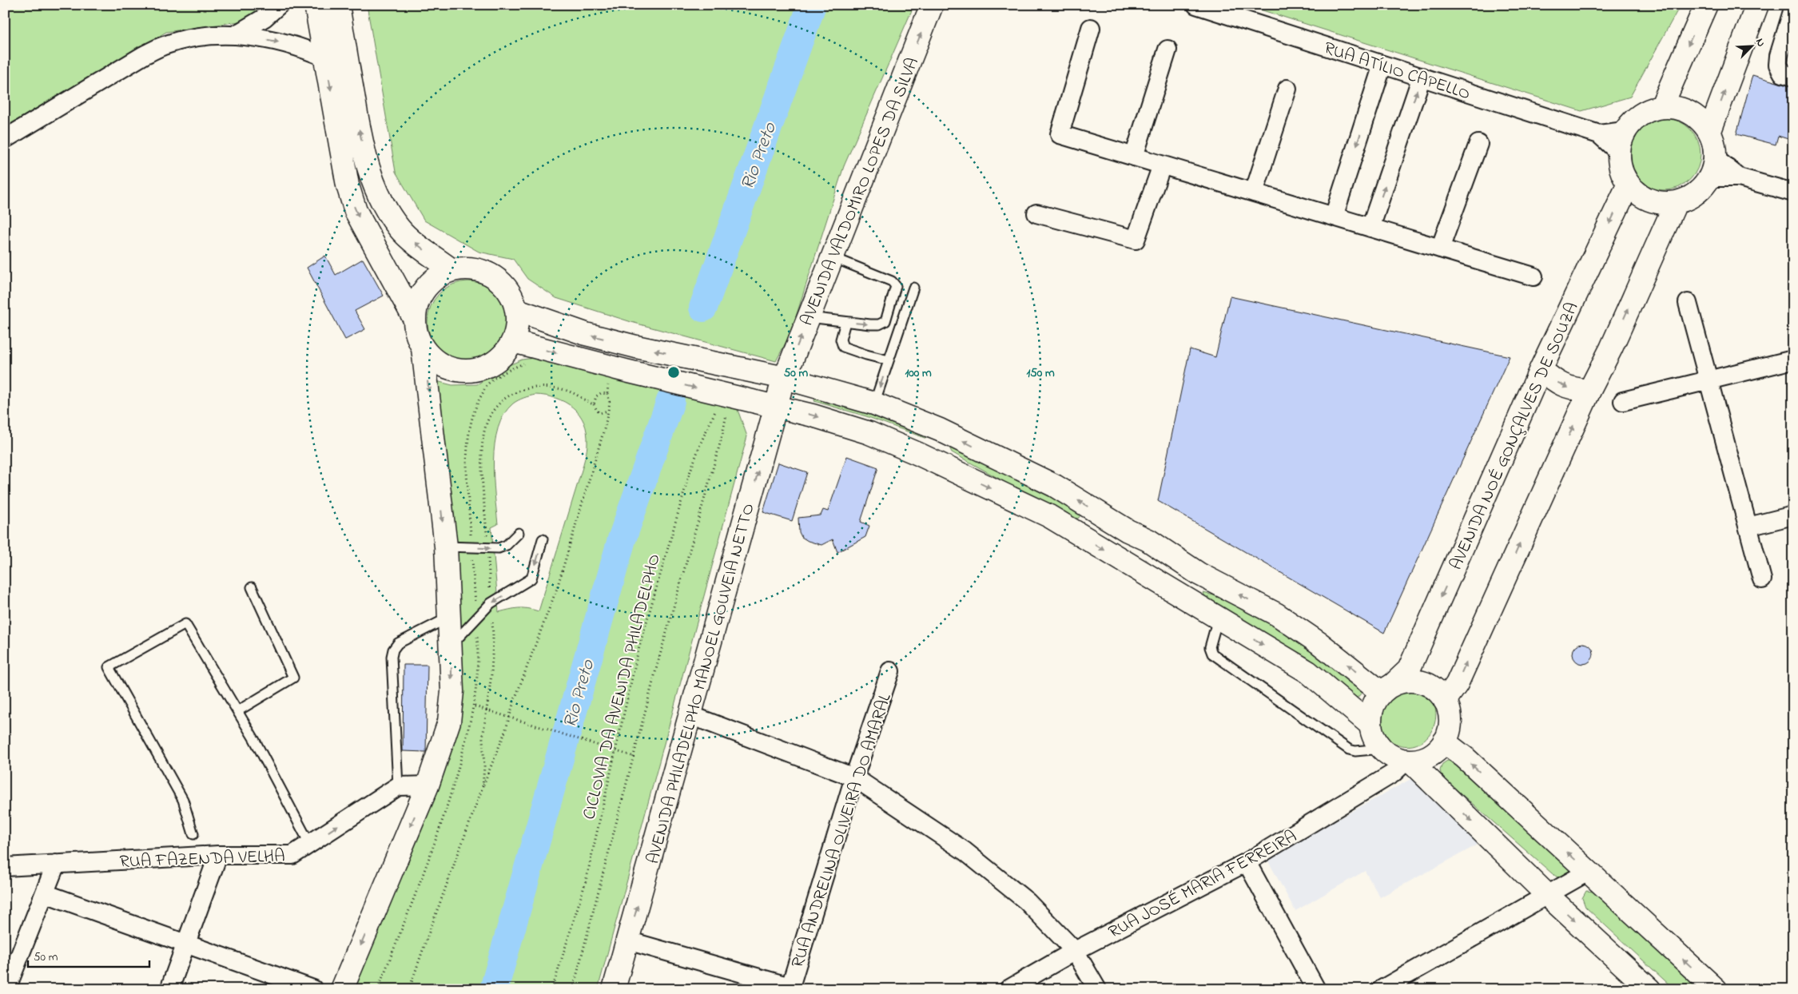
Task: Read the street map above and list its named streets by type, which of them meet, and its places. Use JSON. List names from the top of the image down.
{
  "streets": {
    "main road": ["AVENIDA VALDOMIRO LOPES DA SILVA", "AVENIDA NOÉ GONÇALVES DE SOUZA", "AVENIDA PHILADELPHO MANOEL GOUVEIA NETTO"],
    "street": [
      "RUA ATÍLIO CAPELLO",
      "RUA ANDRELINA OLIVEIRA DO AMARAL",
      "RUA FAZENDA VELHA",
      "RUA JOSÉ MARIA FERREIRA"
    ],
    "path": ["CICLOVIA DA AVENIDA PHILADELPHO"]
  },
  "crossings": [
    ["RUA ATÍLIO CAPELLO", "AVENIDA NOÉ GONÇALVES DE SOUZA"],
    ["AVENIDA VALDOMIRO LOPES DA SILVA", "AVENIDA PHILADELPHO MANOEL GOUVEIA NETTO"],
    ["AVENIDA NOÉ GONÇALVES DE SOUZA", "RUA JOSÉ MARIA FERREIRA"]
  ],
  "one_way": ["AVENIDA VALDOMIRO LOPES DA SILVA", "AVENIDA PHILADELPHO MANOEL GOUVEIA NETTO"],
  "water": ["Rio Preto"],
  "scale_bar": "50 m",
  "north": "top right",
  "rings": ["50 m", "100 m", "150 m"]
}
